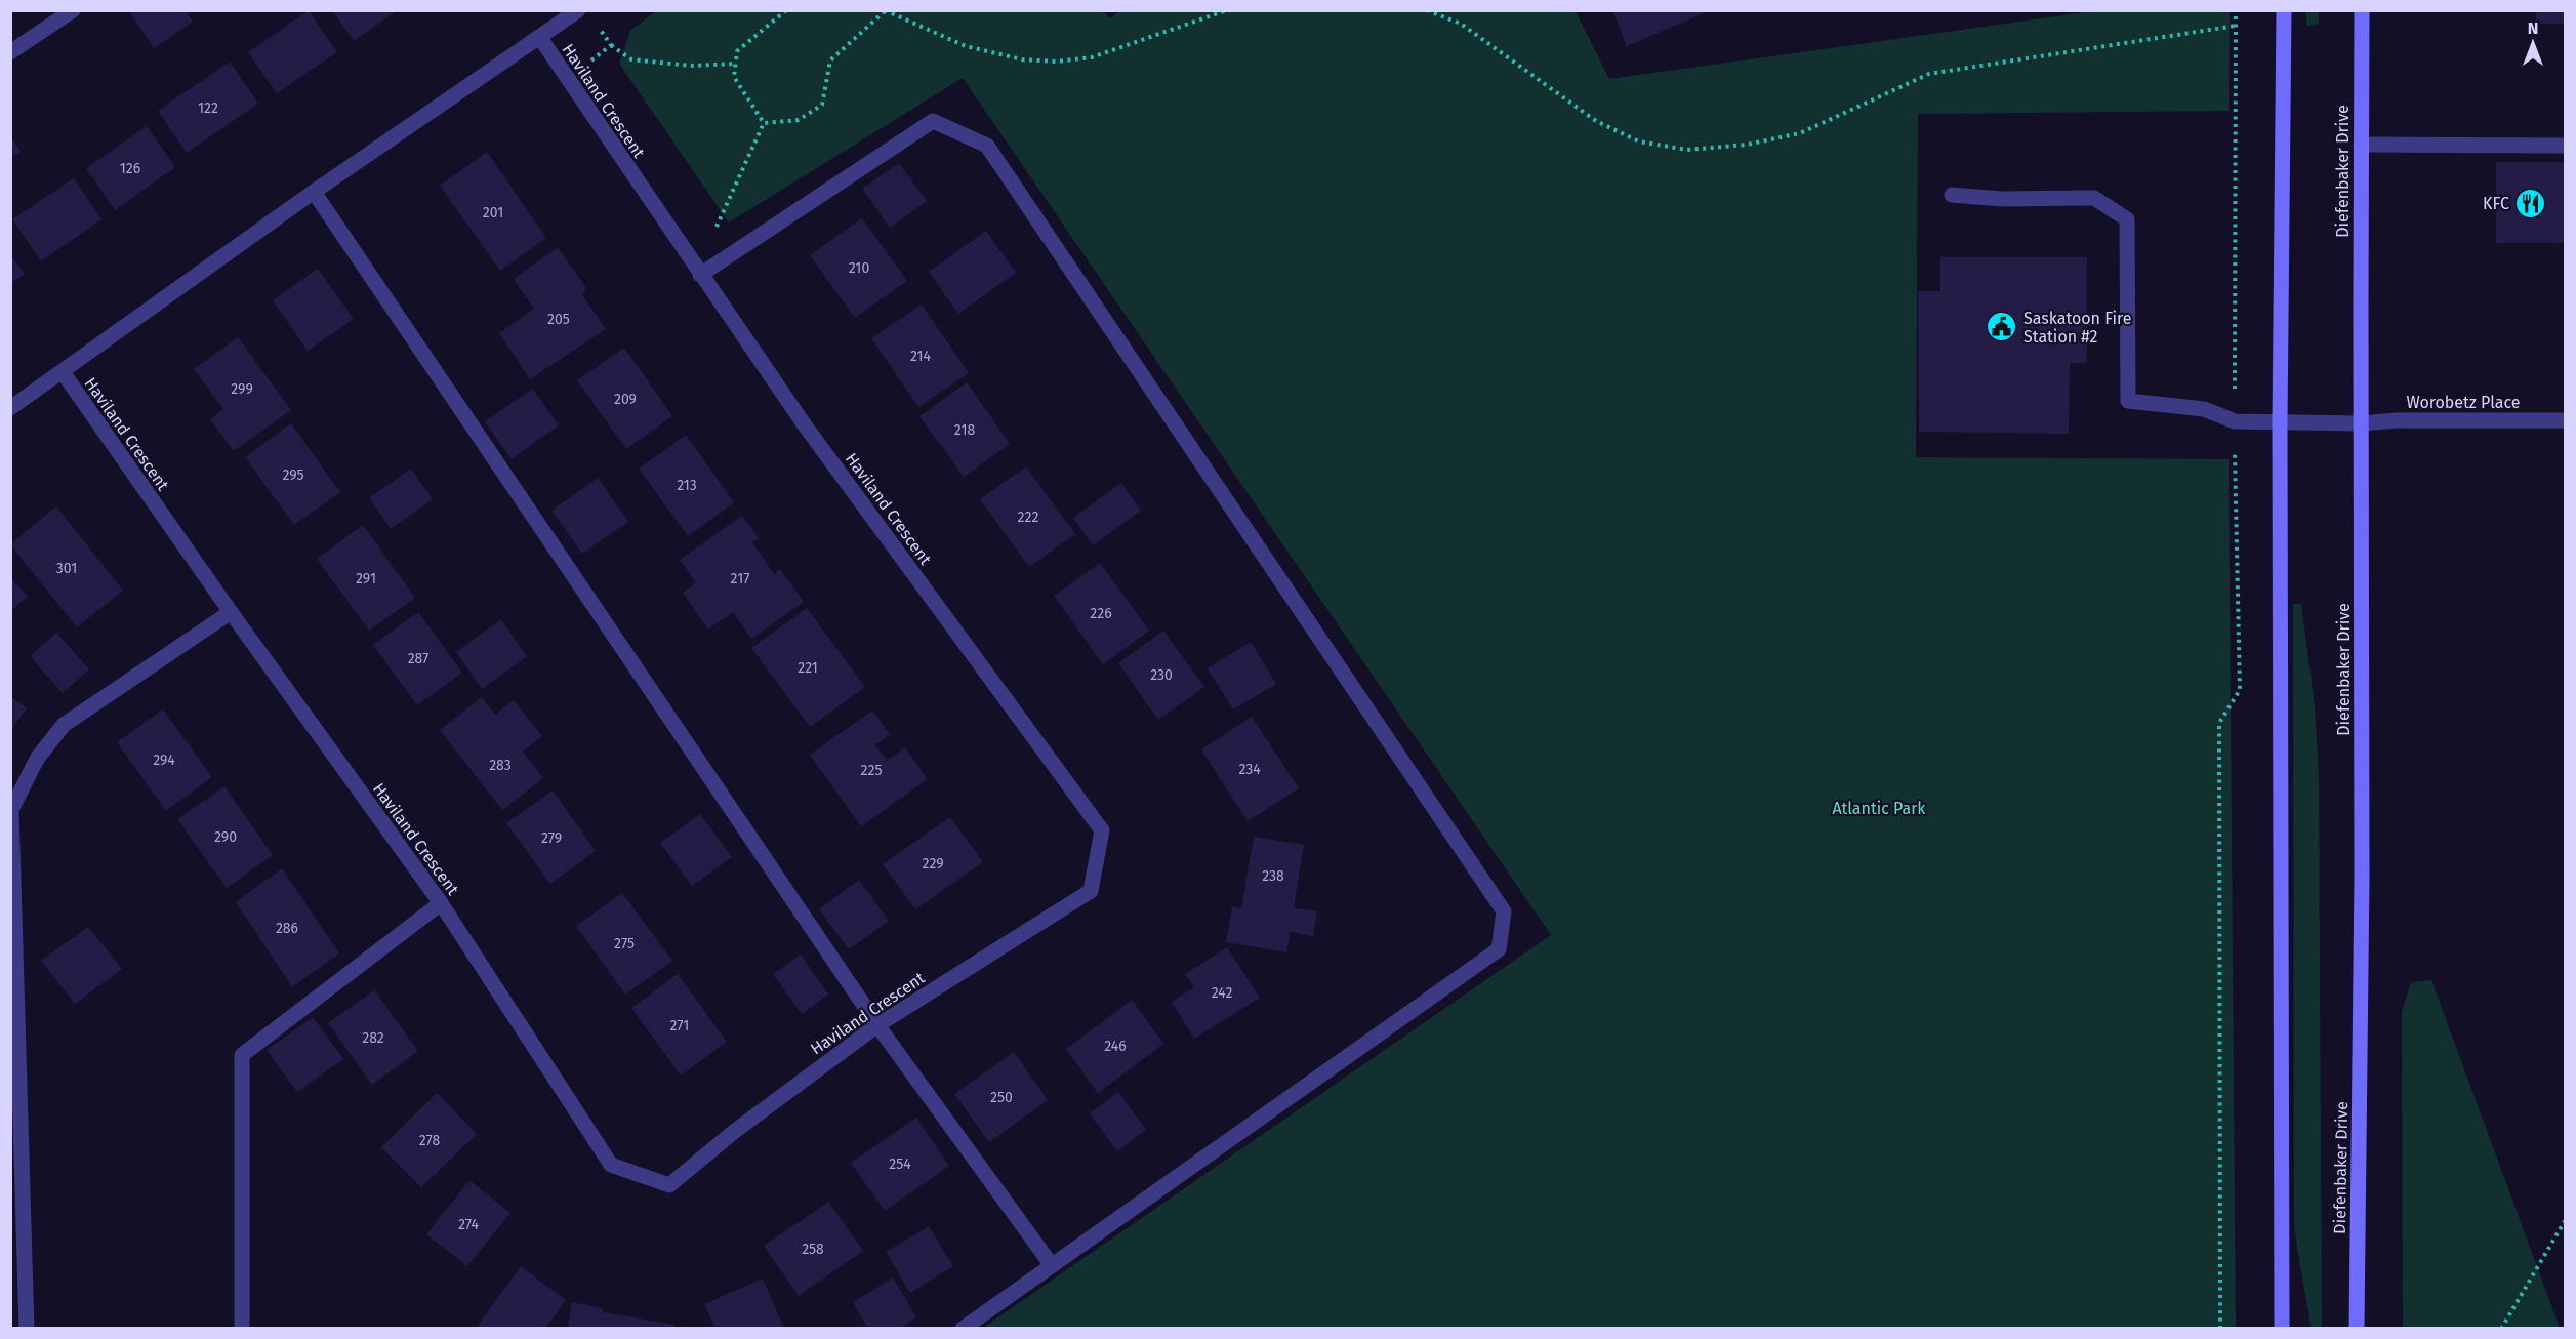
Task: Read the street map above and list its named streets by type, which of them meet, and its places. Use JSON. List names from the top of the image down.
{
  "streets": {
    "main road": ["Diefenbaker Drive"],
    "street": ["Haviland Crescent", "Worobetz Place"]
  },
  "crossings": [
    ["Diefenbaker Drive", "Worobetz Place"]
  ],
  "parks": ["Atlantic Park"],
  "places": {
    "restaurant": ["KFC"],
    "public building": ["Saskatoon Fire Station #2"]
  },
  "house_numbers": [
    "122",
    "126",
    "201",
    "210",
    "205",
    "214",
    "299",
    "209",
    "218",
    "295",
    "213",
    "222",
    "301",
    "291",
    "217",
    "226",
    "287",
    "221",
    "230",
    "294",
    "283",
    "234",
    "225",
    "290",
    "279",
    "229",
    "238",
    "286",
    "275",
    "242",
    "271",
    "282",
    "246",
    "250",
    "278",
    "254",
    "274",
    "258"
  ],
  "north": "top"
}
